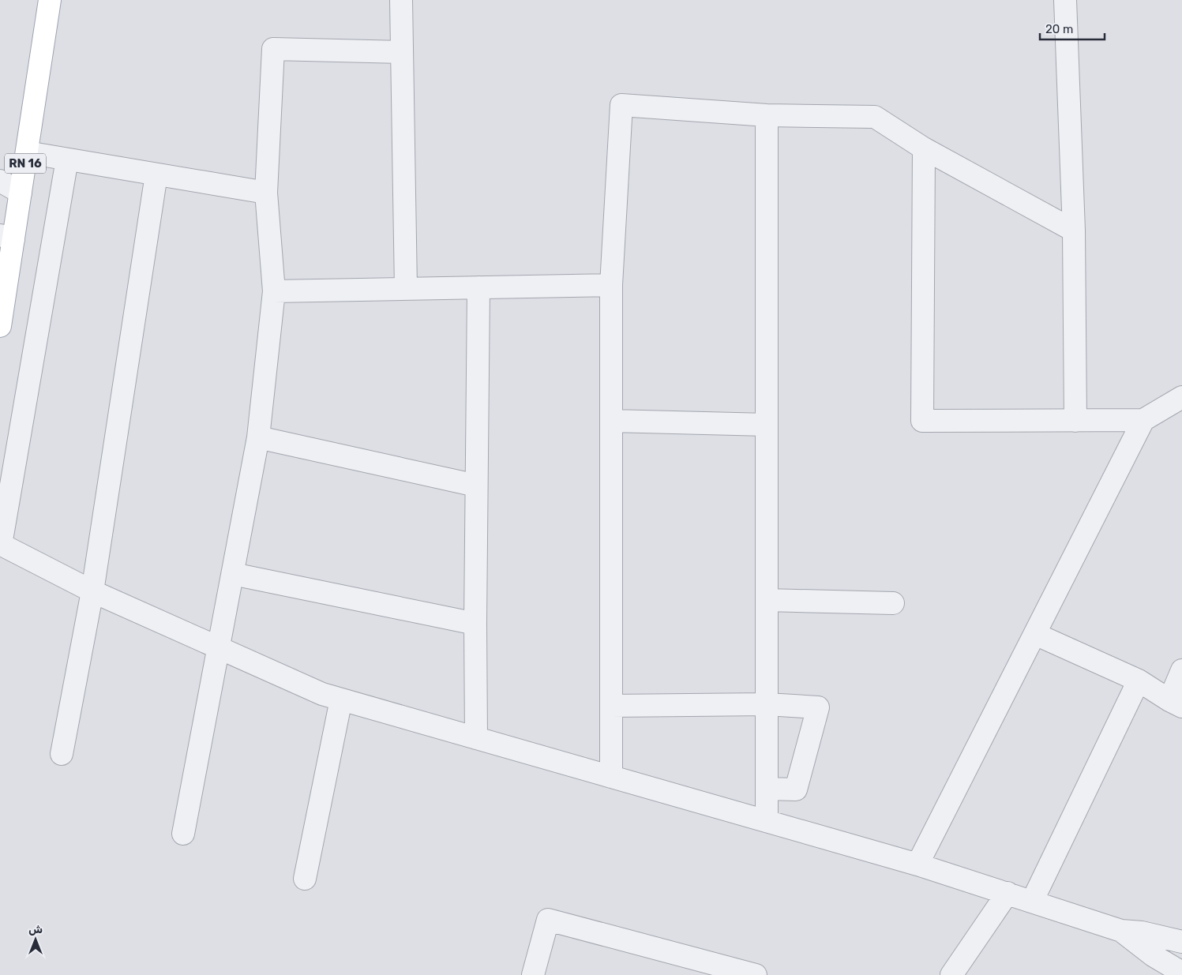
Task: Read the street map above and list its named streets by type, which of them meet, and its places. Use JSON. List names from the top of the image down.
{
  "streets": {
    "main road": ["RN 16"]
  },
  "scale_bar": "20 m",
  "north": "top"
}
